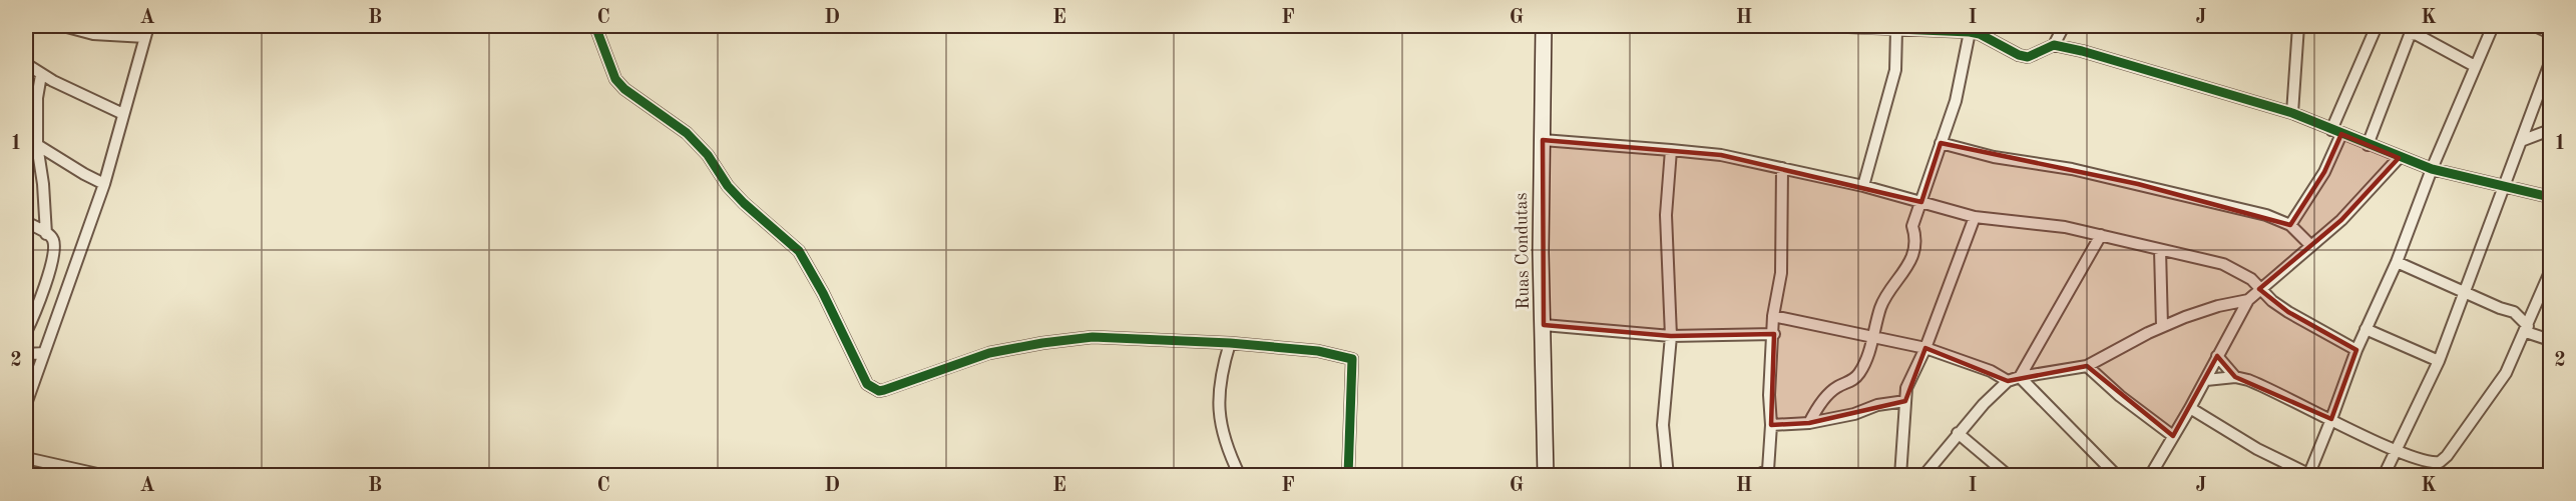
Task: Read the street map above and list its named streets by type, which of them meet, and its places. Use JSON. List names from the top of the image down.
{
  "streets": {
    "street": ["Ruas Condutas"]
  },
  "grid": {
    "columns": [
      "A",
      "B",
      "C",
      "D",
      "E",
      "F",
      "G",
      "H",
      "I",
      "J",
      "K"
    ],
    "rows": ["1", "2"]
  }
}
